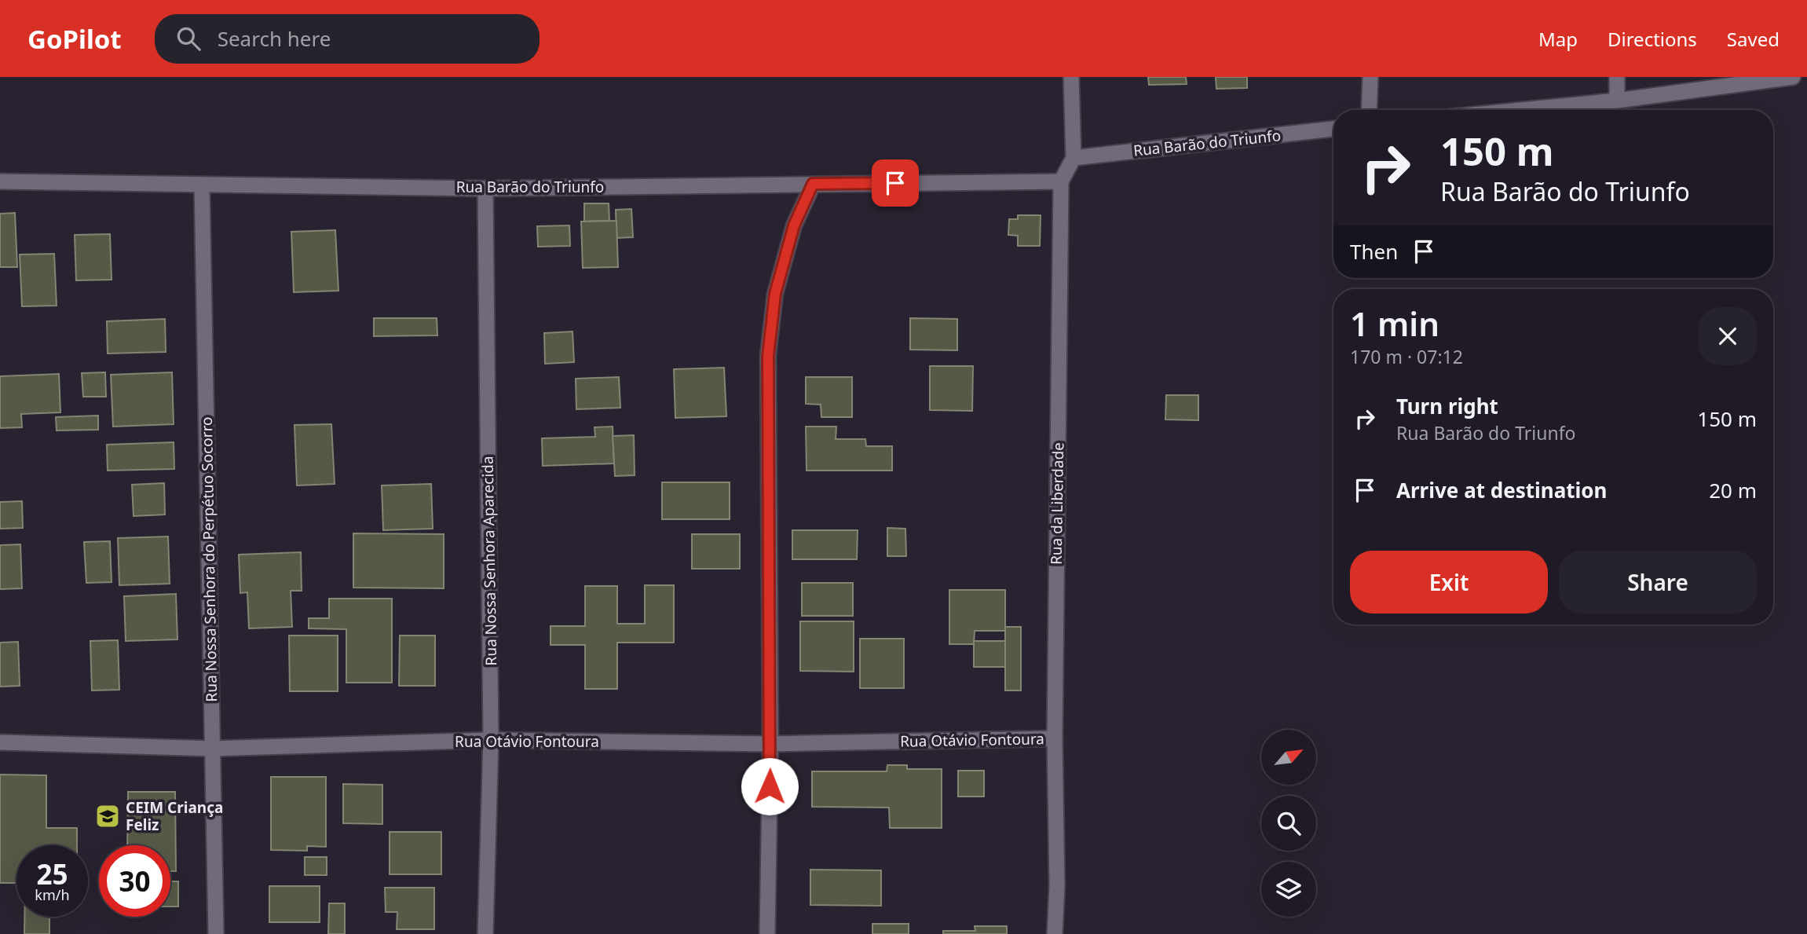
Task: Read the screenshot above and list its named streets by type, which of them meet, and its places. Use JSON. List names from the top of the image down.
{
  "streets": {
    "street": [
      "Rua Barão do Triunfo",
      "Rua da Liberdade",
      "Rua Nossa Senhora do Perpétuo Socorro",
      "Rua Nossa Senhora Aparecida",
      "Rua Otávio Fontoura"
    ]
  },
  "crossings": [
    ["Rua Barão do Triunfo", "Rua da Liberdade"],
    ["Rua Barão do Triunfo", "Rua Nossa Senhora do Perpétuo Socorro"],
    ["Rua Barão do Triunfo", "Rua Nossa Senhora Aparecida"],
    ["Rua da Liberdade", "Rua Otávio Fontoura"],
    ["Rua Nossa Senhora do Perpétuo Socorro", "Rua Otávio Fontoura"],
    ["Rua Nossa Senhora Aparecida", "Rua Otávio Fontoura"]
  ],
  "places": {
    "school or university": ["CEIM Criança Feliz"]
  },
  "north": "top right",
  "page": {
    "header": "GoPilot",
    "search": "Search here",
    "nav": ["Map", "Directions", "Saved"],
    "turn": ["150 m", "Rua Barão do Triunfo"],
    "then": "Then",
    "heading": ["1 min", "170 m · 07:12"],
    "list": [
      {
        "name": "Turn right",
        "note": "Rua Barão do Triunfo",
        "value": "150 m"
      },
      {
        "name": "Arrive at destination",
        "value": "20 m"
      }
    ],
    "buttons": ["Exit", "Share"],
    "speed": "25 km/h",
    "limit": "30"
  }
}
